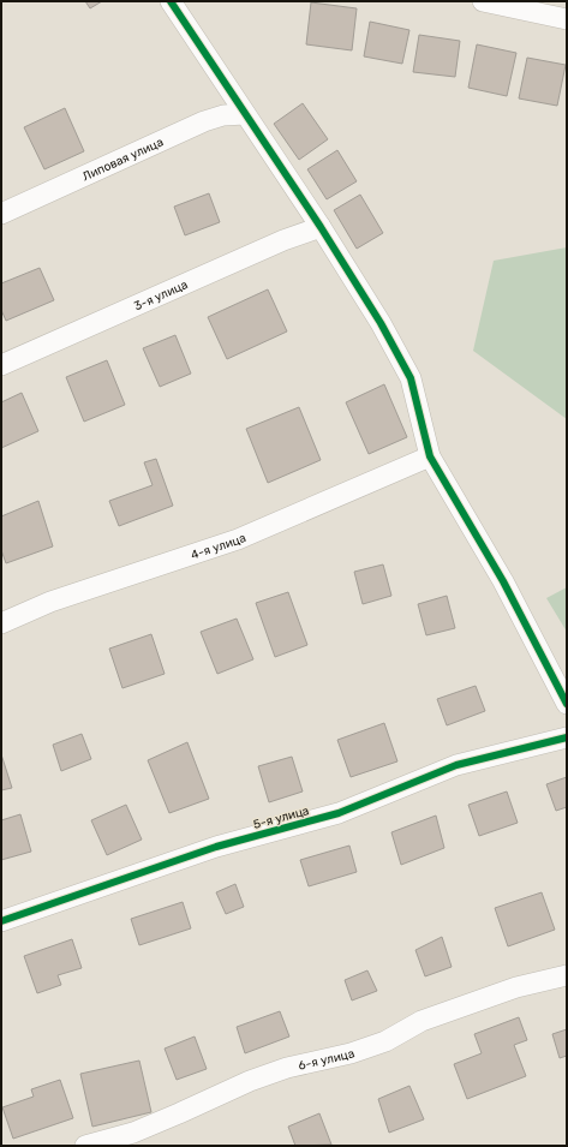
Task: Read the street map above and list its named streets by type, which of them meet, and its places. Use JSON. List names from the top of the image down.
{
  "streets": {
    "street": [
      "Липовая улица",
      "3-я улица",
      "4-я улица",
      "5-я улица",
      "6-я улица"
    ]
  }
}
